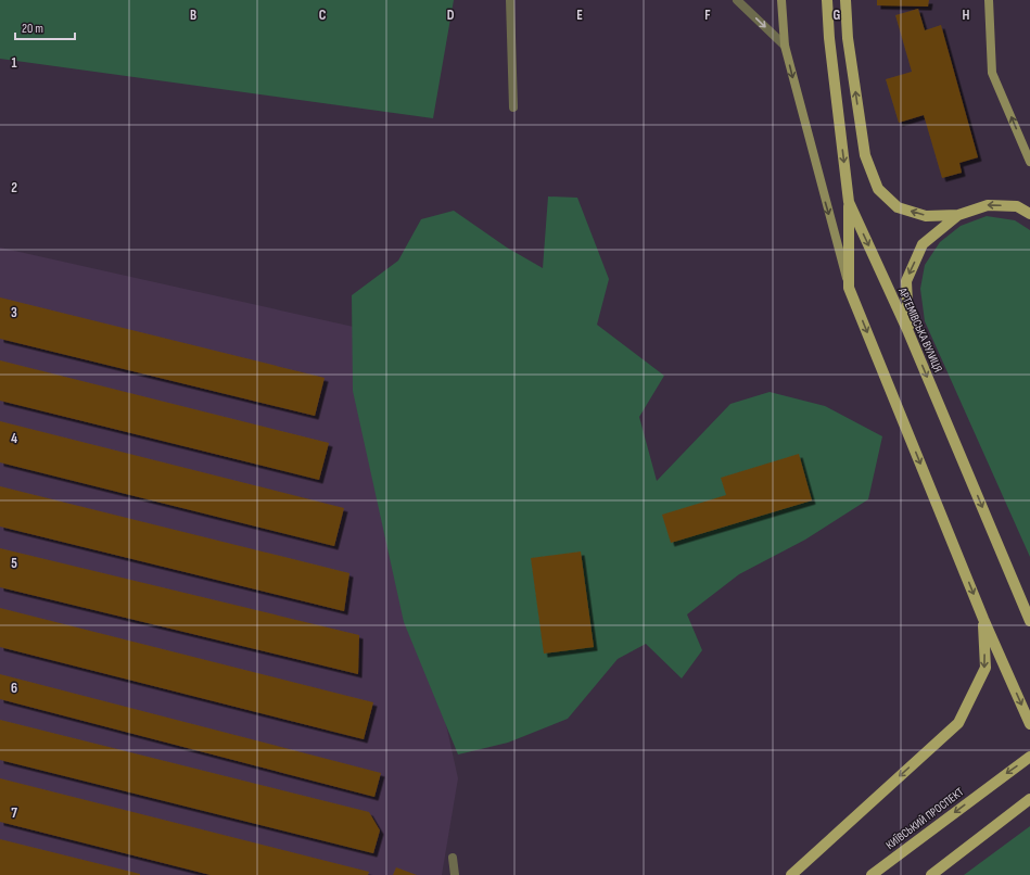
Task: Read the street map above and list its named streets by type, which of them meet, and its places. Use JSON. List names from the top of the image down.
{
  "streets": {
    "main road": ["АРТЕМІВСЬКА ВУЛИЦЯ", "КИЇВСЬКИЙ ПРОСПЕКТ"]
  },
  "scale_bar": "20 m",
  "grid": {
    "columns": [
      "B",
      "C",
      "D",
      "E",
      "F",
      "G",
      "H"
    ],
    "rows": [
      "1",
      "2",
      "3",
      "4",
      "5",
      "6",
      "7"
    ]
  }
}
